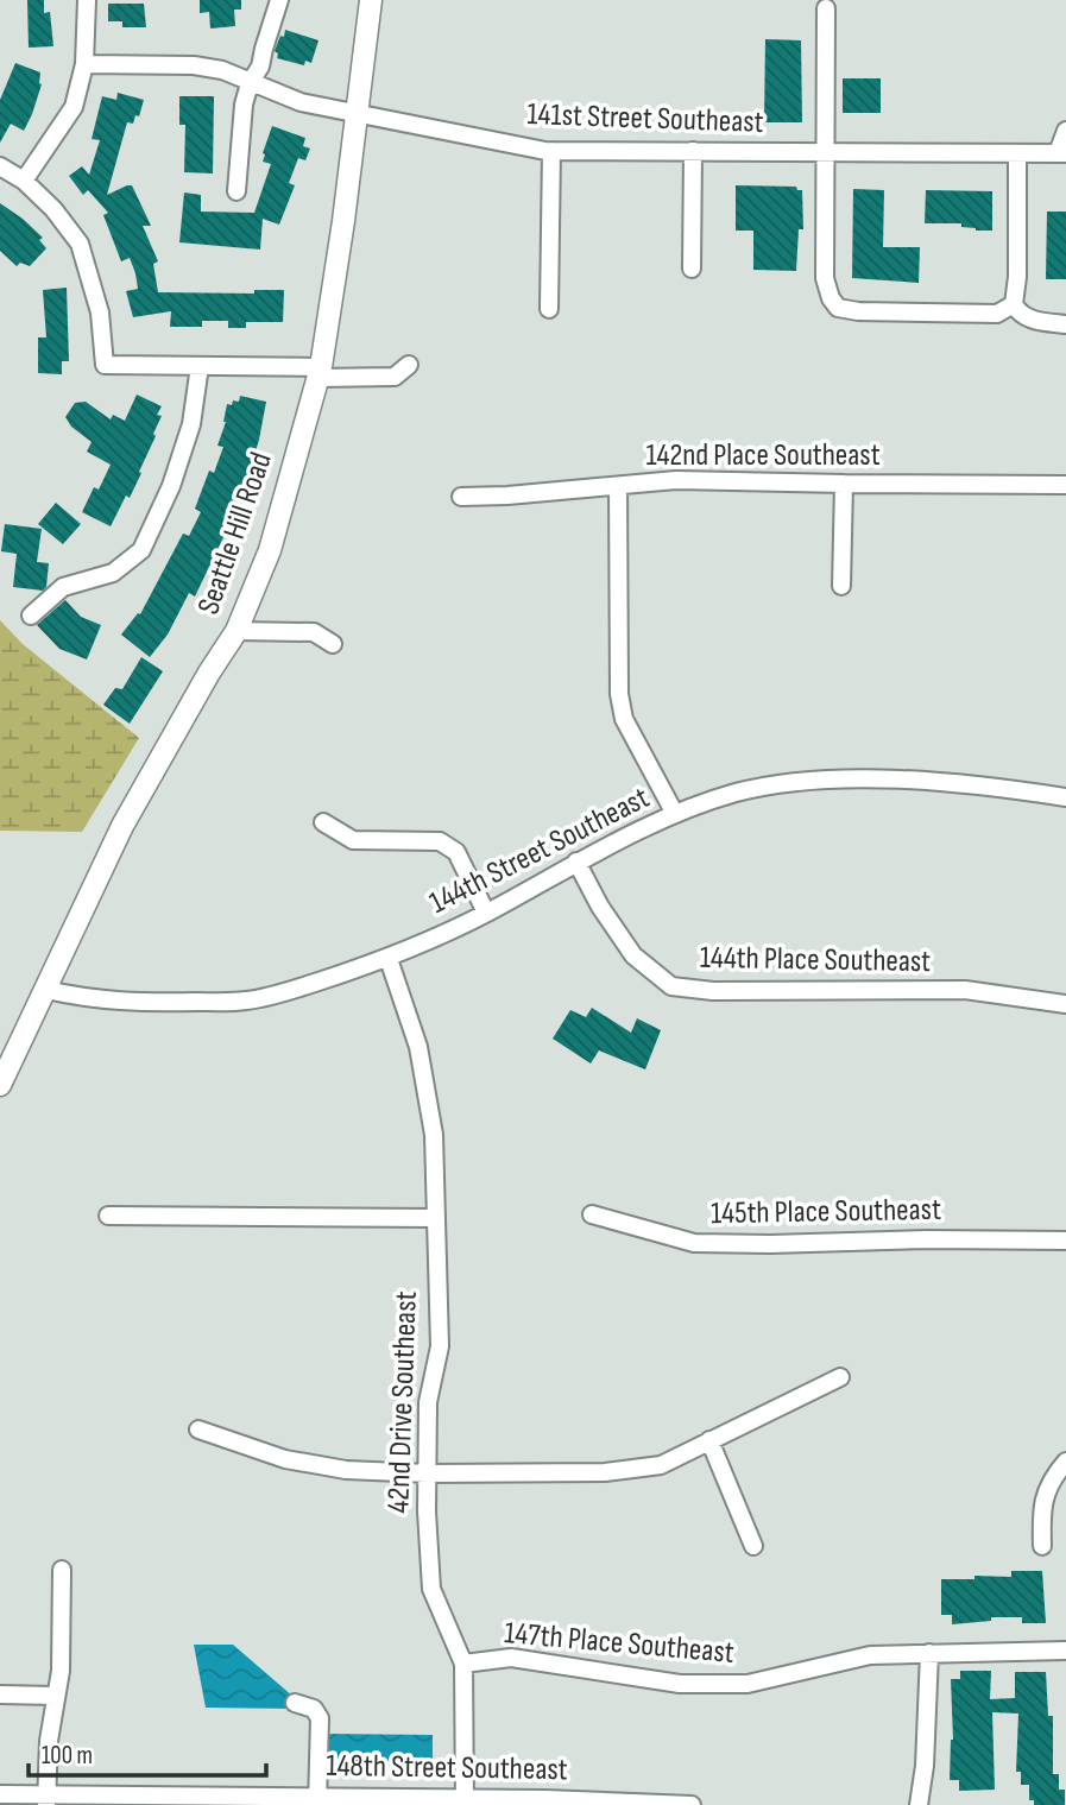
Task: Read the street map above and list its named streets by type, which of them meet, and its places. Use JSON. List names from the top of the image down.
{
  "streets": {
    "main road": ["Seattle Hill Road"],
    "street": [
      "141st Street Southeast",
      "142nd Place Southeast",
      "144th Street Southeast",
      "144th Place Southeast",
      "145th Place Southeast",
      "42nd Drive Southeast",
      "147th Place Southeast",
      "148th Street Southeast"
    ]
  },
  "crossings": [
    ["141st Street Southeast", "Seattle Hill Road"],
    ["Seattle Hill Road", "144th Street Southeast"],
    ["144th Street Southeast", "144th Place Southeast"],
    ["144th Street Southeast", "42nd Drive Southeast"],
    ["42nd Drive Southeast", "147th Place Southeast"],
    ["42nd Drive Southeast", "148th Street Southeast"]
  ],
  "scale_bar": "100 m"
}
